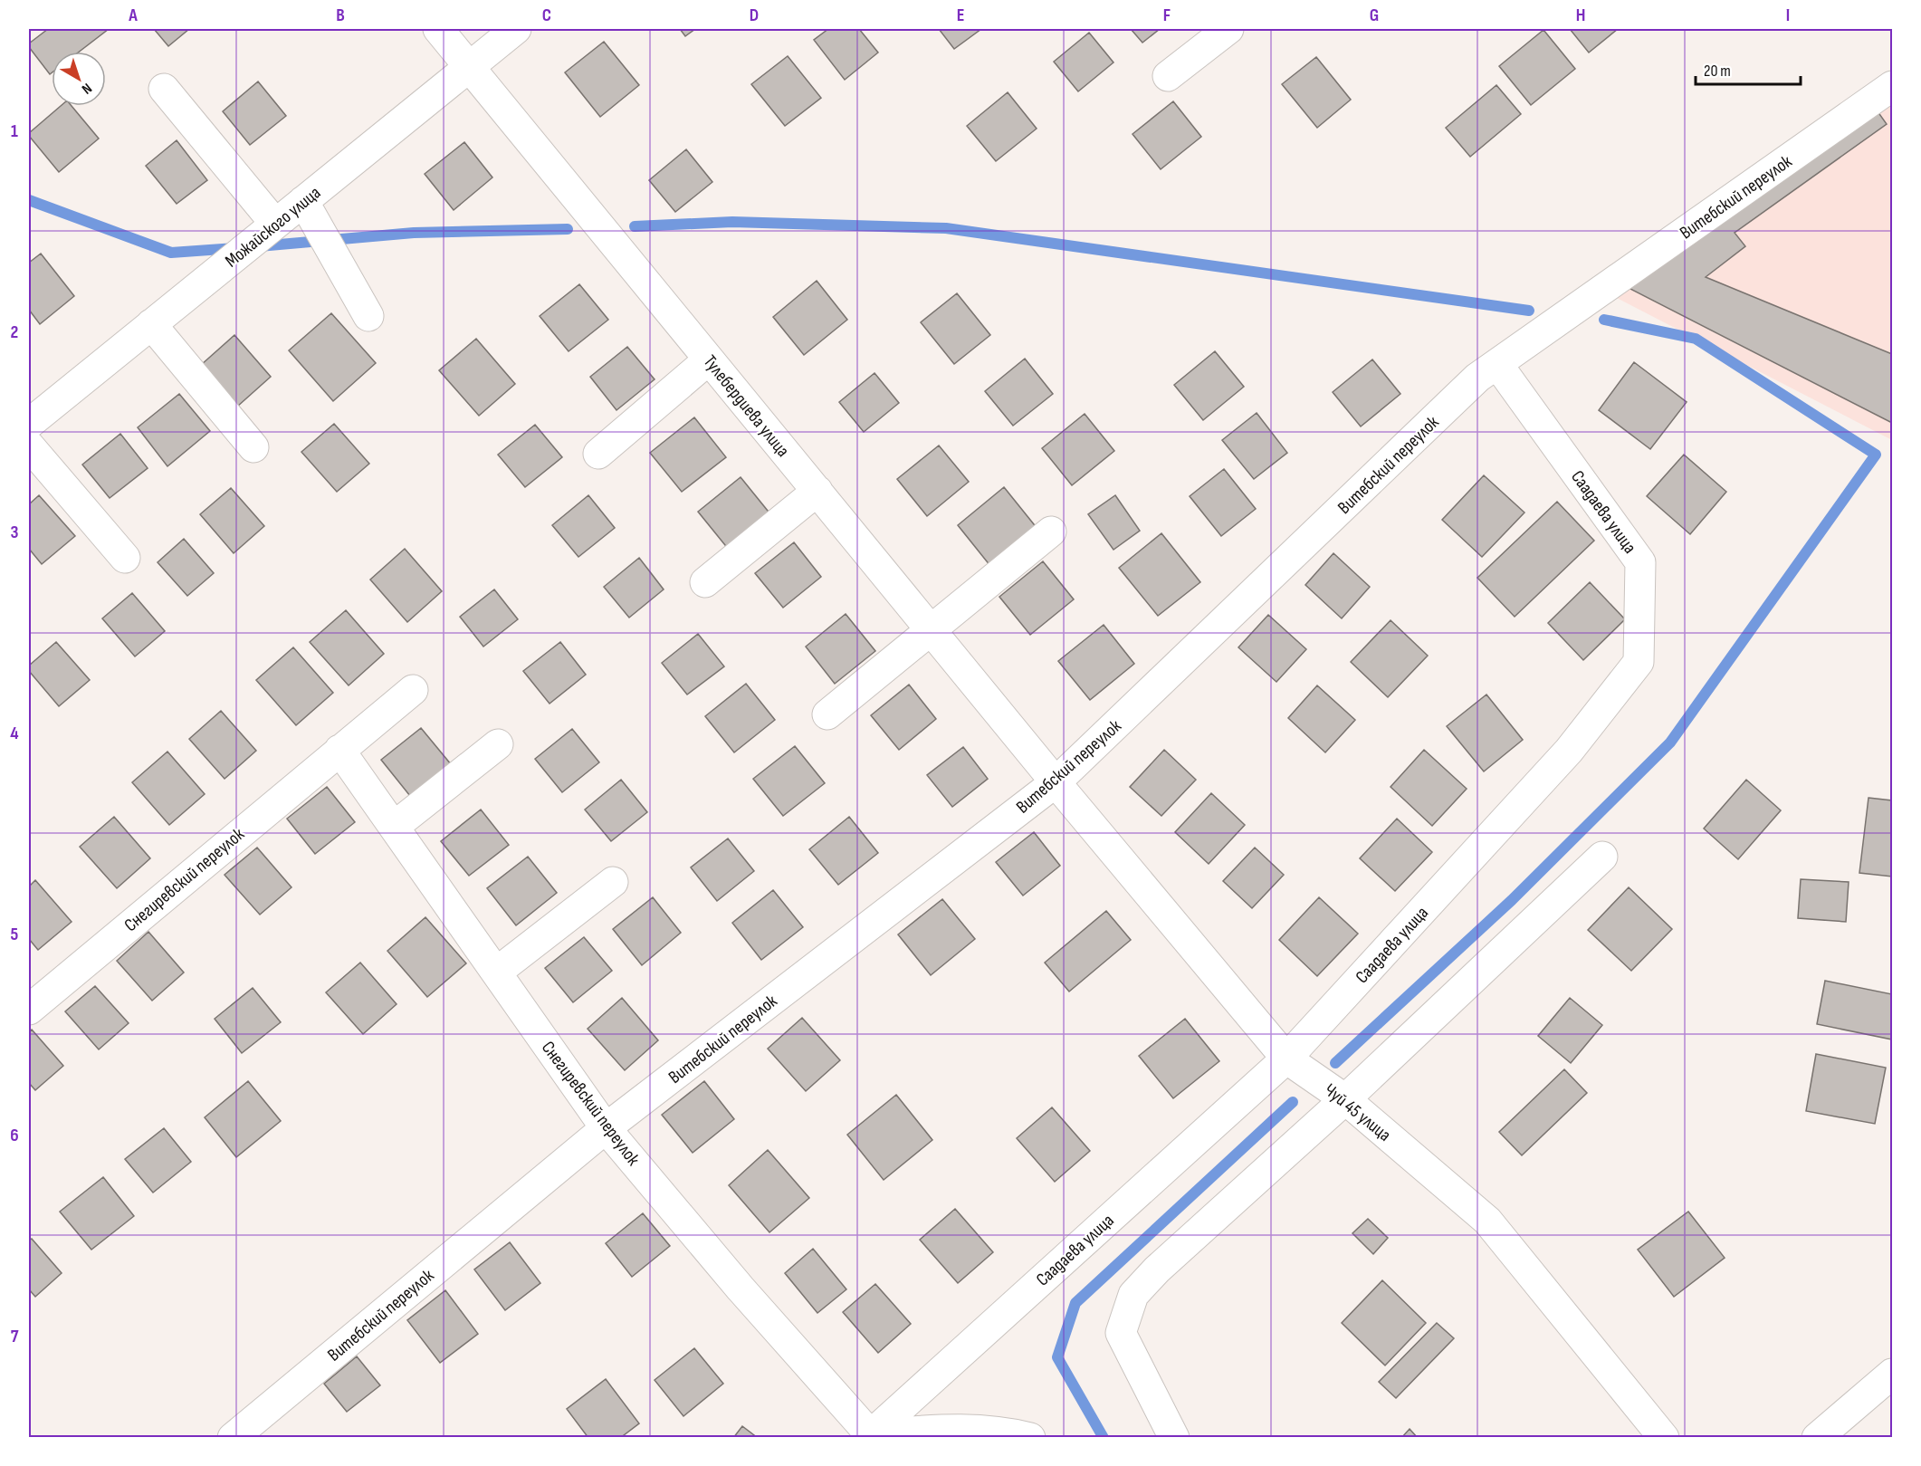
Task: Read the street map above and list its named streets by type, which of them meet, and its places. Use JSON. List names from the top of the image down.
{
  "streets": {
    "street": [
      "Витебский переулок",
      "Можайского улица",
      "Тулебердиева улица",
      "Саадаева улица",
      "Снегиревский переулок",
      "Чуй 45 улица"
    ]
  },
  "crossings": [
    ["Витебский переулок", "Тулебердиева улица"],
    ["Витебский переулок", "Саадаева улица"],
    ["Витебский переулок", "Снегиревский переулок"],
    ["Витебский переулок", "Чуй 45 улица"],
    ["Можайского улица", "Тулебердиева улица"],
    ["Тулебердиева улица", "Чуй 45 улица"],
    ["Саадаева улица", "Снегиревский переулок"],
    ["Саадаева улица", "Чуй 45 улица"]
  ],
  "scale_bar": "20 m",
  "north": "bottom right",
  "grid": {
    "columns": [
      "A",
      "B",
      "C",
      "D",
      "E",
      "F",
      "G",
      "H",
      "I"
    ],
    "rows": [
      "1",
      "2",
      "3",
      "4",
      "5",
      "6",
      "7"
    ]
  }
}
